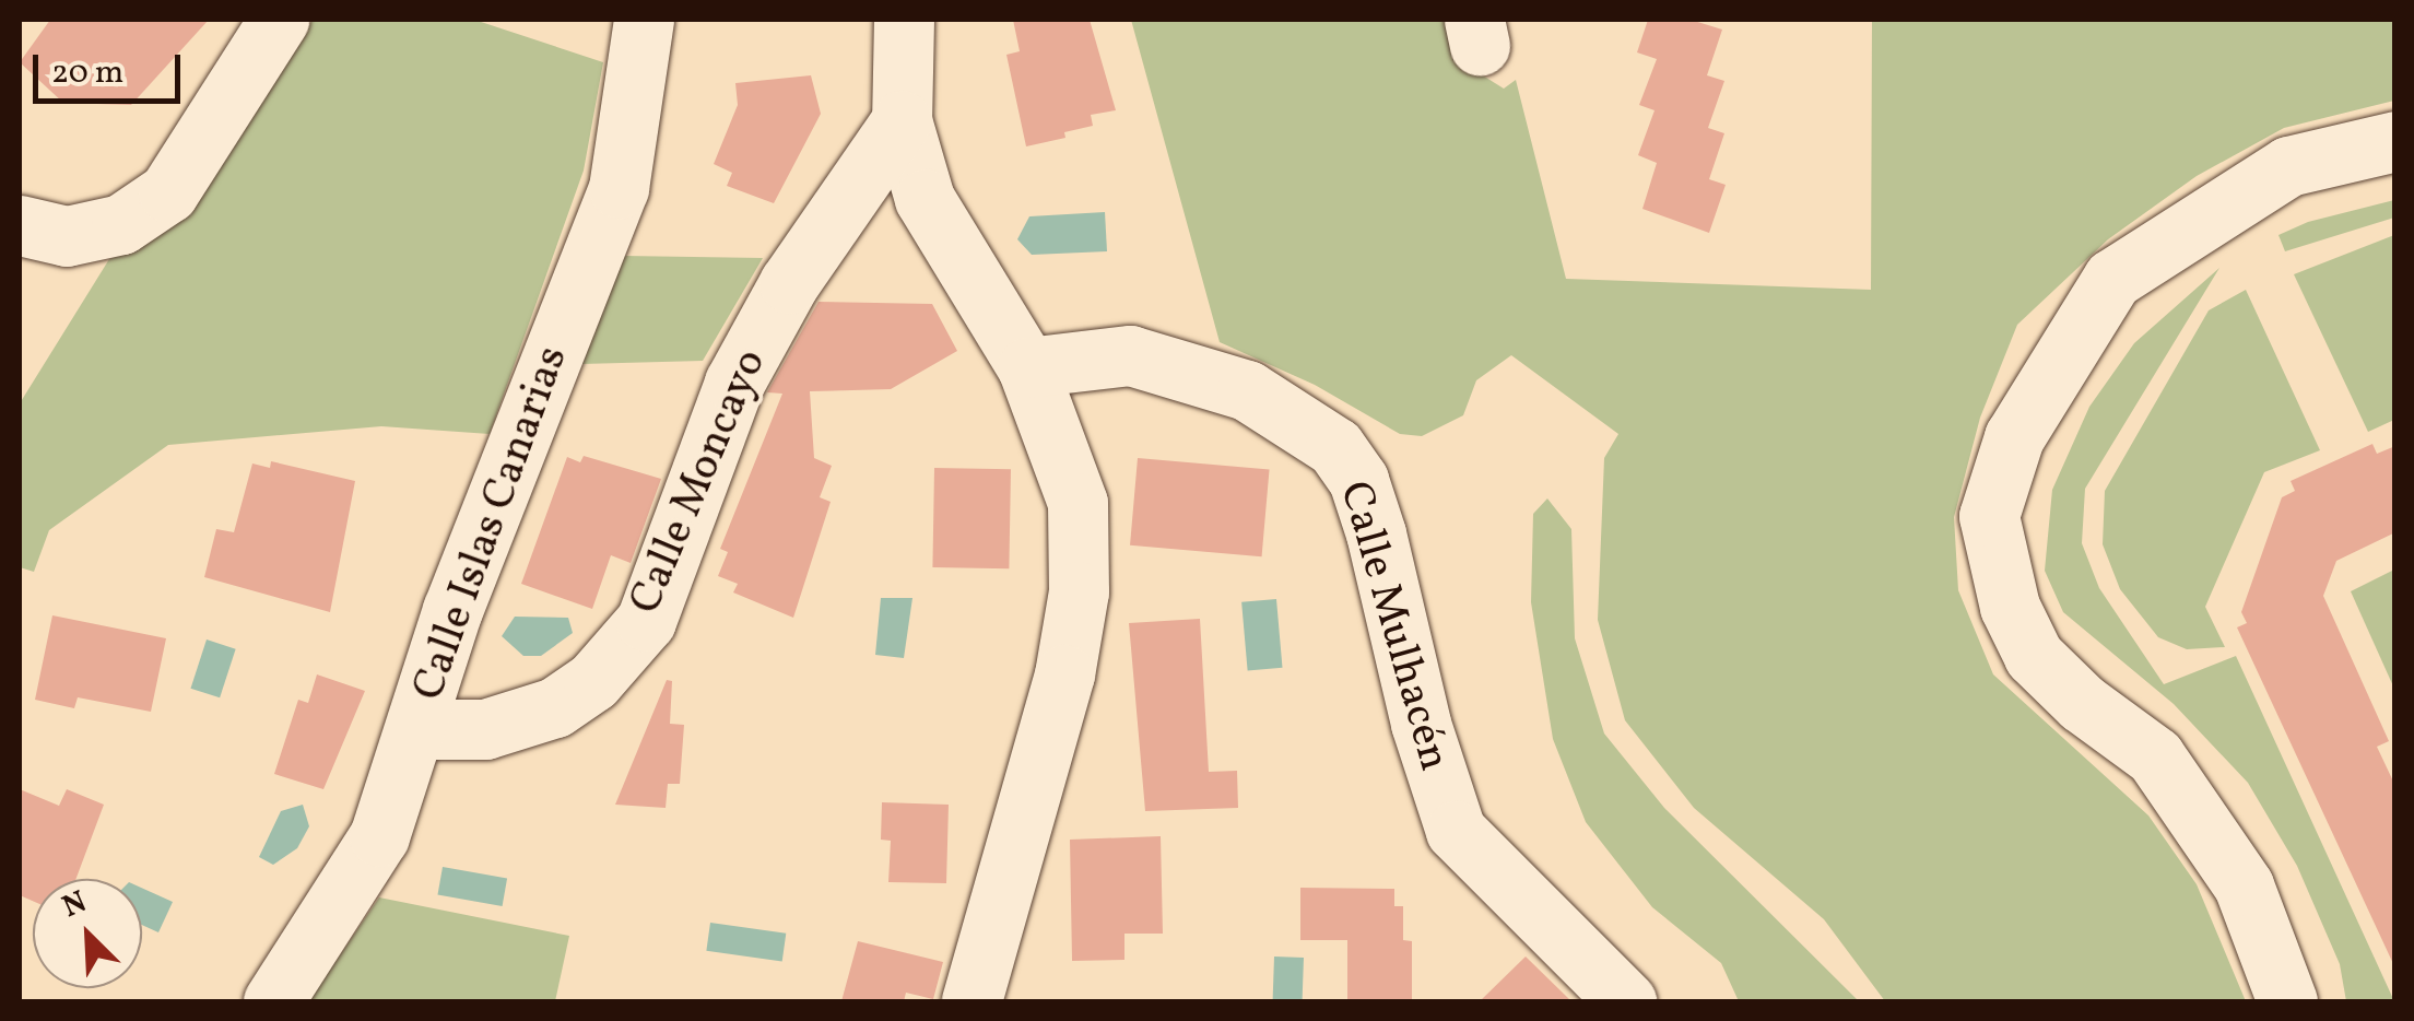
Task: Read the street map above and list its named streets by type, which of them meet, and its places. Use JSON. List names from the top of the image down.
{
  "streets": {
    "street": ["Calle Moncayo", "Calle Islas Canarias", "Calle Mulhacén"]
  },
  "crossings": [
    ["Calle Moncayo", "Calle Islas Canarias"]
  ],
  "scale_bar": "20 m",
  "north": "top left"
}
